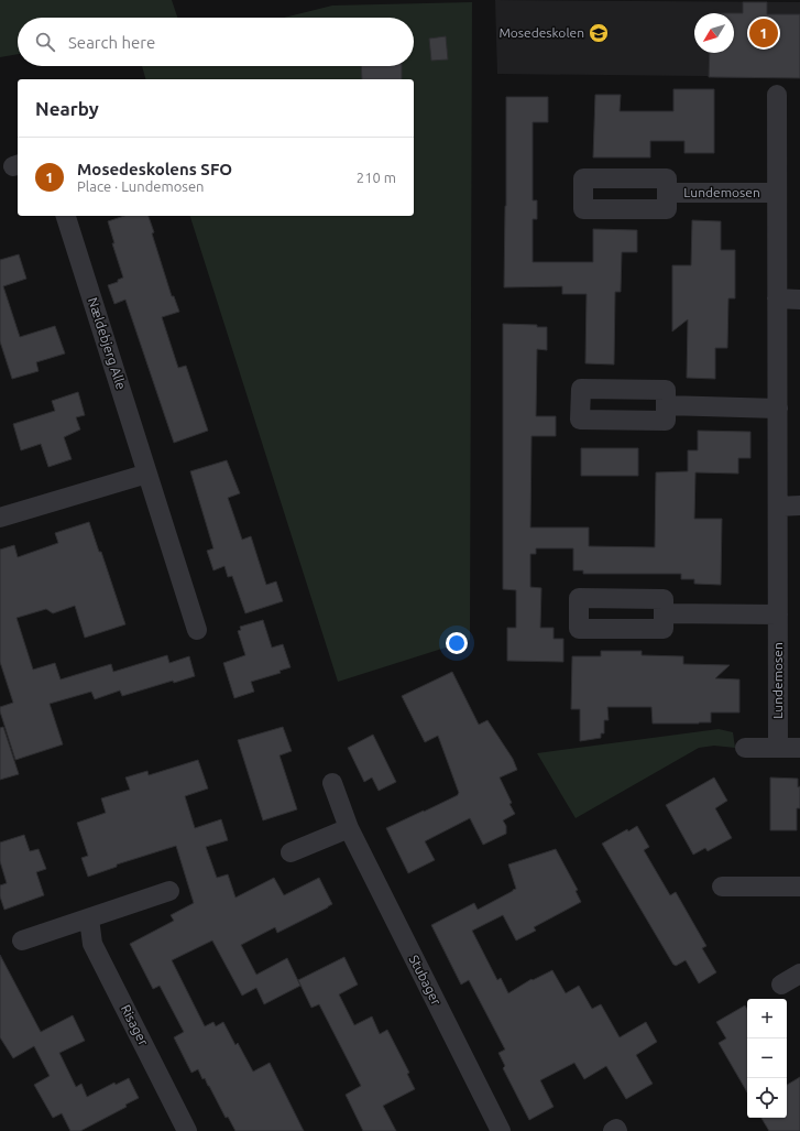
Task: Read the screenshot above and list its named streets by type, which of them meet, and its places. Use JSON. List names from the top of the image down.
{
  "streets": {
    "street": [
      "Lundemosen",
      "Nældebjerg Alle",
      "Stubager",
      "Risager"
    ]
  },
  "places": {
    "school or university": ["Mosedeskolen"]
  },
  "north": "bottom left",
  "page": {
    "pins": "1",
    "search": "Search here",
    "heading": "Nearby",
    "list": [
      {
        "mark": "1",
        "name": "Mosedeskolens SFO",
        "note": "Place · Lundemosen",
        "value": "210 m"
      }
    ],
    "map_buttons": ["+", "−"]
  }
}
